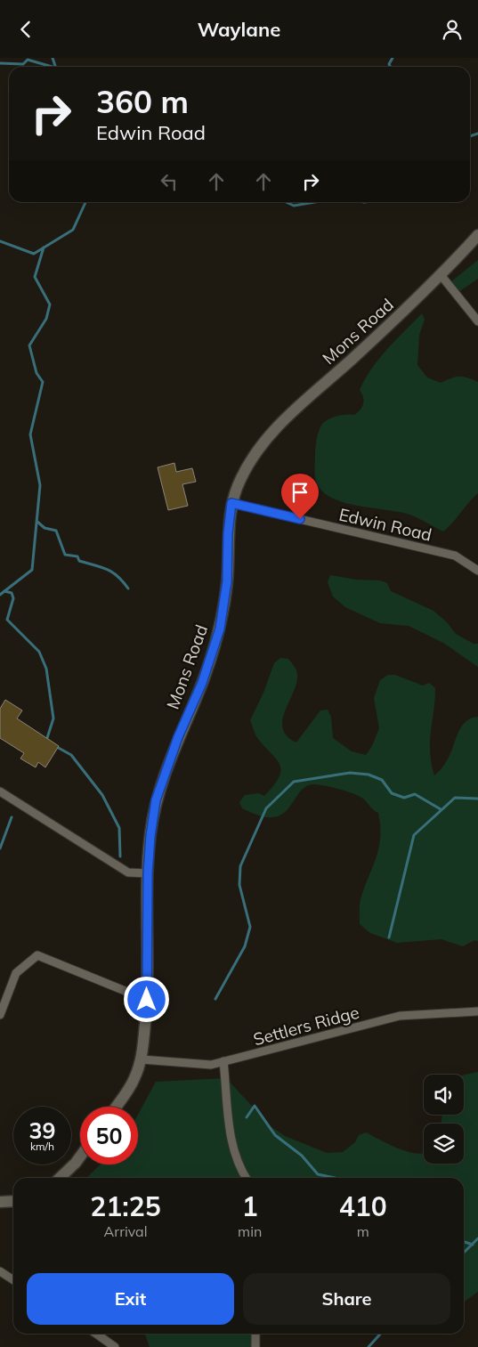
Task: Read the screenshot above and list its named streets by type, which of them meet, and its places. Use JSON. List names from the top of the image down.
{
  "streets": {
    "main road": ["Mons Road"],
    "street": ["Edwin Road", "Settlers Ridge"]
  },
  "crossings": [
    ["Mons Road", "Edwin Road"],
    ["Mons Road", "Settlers Ridge"]
  ],
  "page": {
    "header": "Waylane",
    "turn": ["360 m", "Edwin Road"],
    "speed": "39 km/h",
    "limit": "50",
    "eta": [
      "21:25",
      "Arrival",
      "1",
      "min",
      "410",
      "m"
    ],
    "buttons": ["Exit", "Share"]
  }
}
